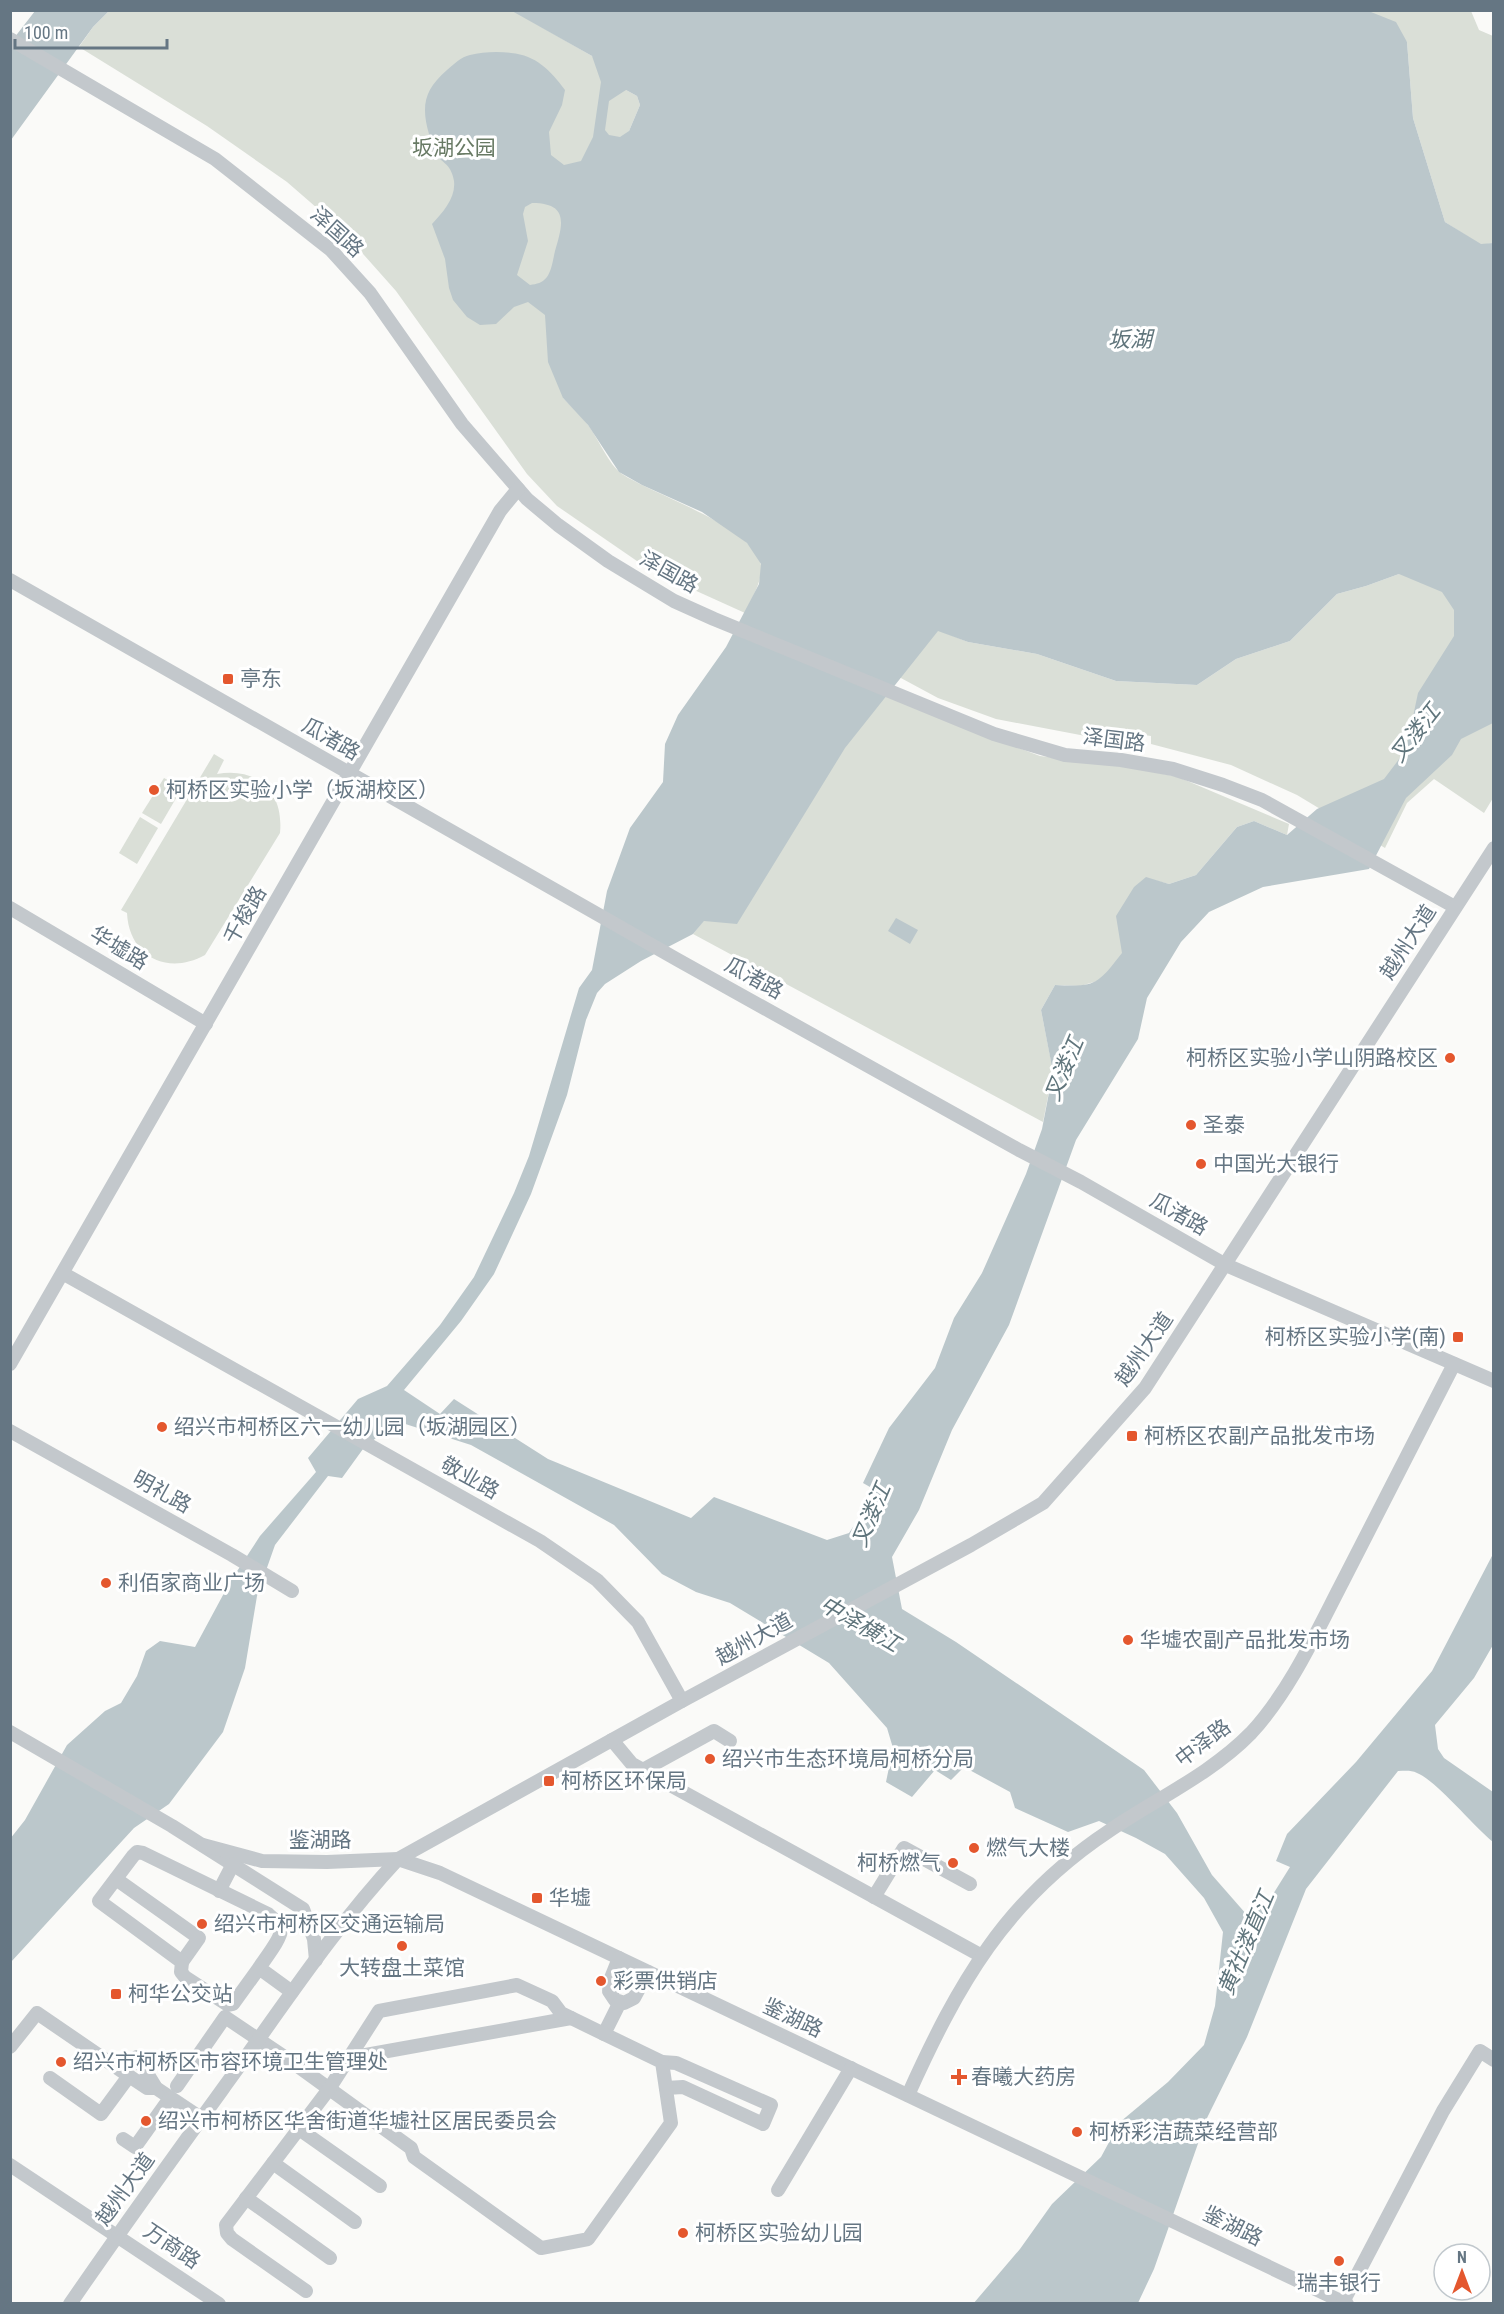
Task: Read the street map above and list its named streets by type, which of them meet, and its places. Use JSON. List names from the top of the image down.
{
  "streets": {
    "street": [
      "泽国路",
      "瓜渚路",
      "千梭路",
      "越州大道",
      "华墟路",
      "敬业路",
      "明礼路",
      "中泽路",
      "鉴湖路",
      "万商路"
    ]
  },
  "crossings": [
    ["泽国路", "千梭路"],
    ["泽国路", "越州大道"],
    ["瓜渚路", "千梭路"],
    ["瓜渚路", "越州大道"],
    ["瓜渚路", "中泽路"],
    ["千梭路", "华墟路"],
    ["千梭路", "敬业路"],
    ["越州大道", "敬业路"],
    ["越州大道", "鉴湖路"],
    ["越州大道", "万商路"],
    ["中泽路", "鉴湖路"]
  ],
  "water": [
    "坂湖",
    "叉溇江",
    "中泽横江",
    "黄社溇直江"
  ],
  "parks": ["坂湖公园"],
  "places": {
    "transit": [
      "亭东",
      "柯桥区实验小学(南)",
      "柯桥区农副产品批发市场",
      "柯桥区环保局",
      "华墟",
      "柯华公交站"
    ],
    "other": [
      "柯桥区实验小学（坂湖校区）",
      "柯桥区实验小学山阴路校区",
      "圣泰",
      "中国光大银行",
      "绍兴市柯桥区六一幼儿园（坂湖园区）",
      "利佰家商业广场",
      "华墟农副产品批发市场",
      "绍兴市生态环境局柯桥分局",
      "燃气大楼",
      "柯桥燃气",
      "绍兴市柯桥区交通运输局",
      "大转盘土菜馆",
      "彩票供销店",
      "绍兴市柯桥区市容环境卫生管理处",
      "绍兴市柯桥区华舍街道华墟社区居民委员会",
      "柯桥彩洁蔬菜经营部",
      "柯桥区实验幼儿园",
      "瑞丰银行"
    ],
    "health": ["春曦大药房"]
  },
  "scale_bar": "100 m",
  "north": "top"
}
